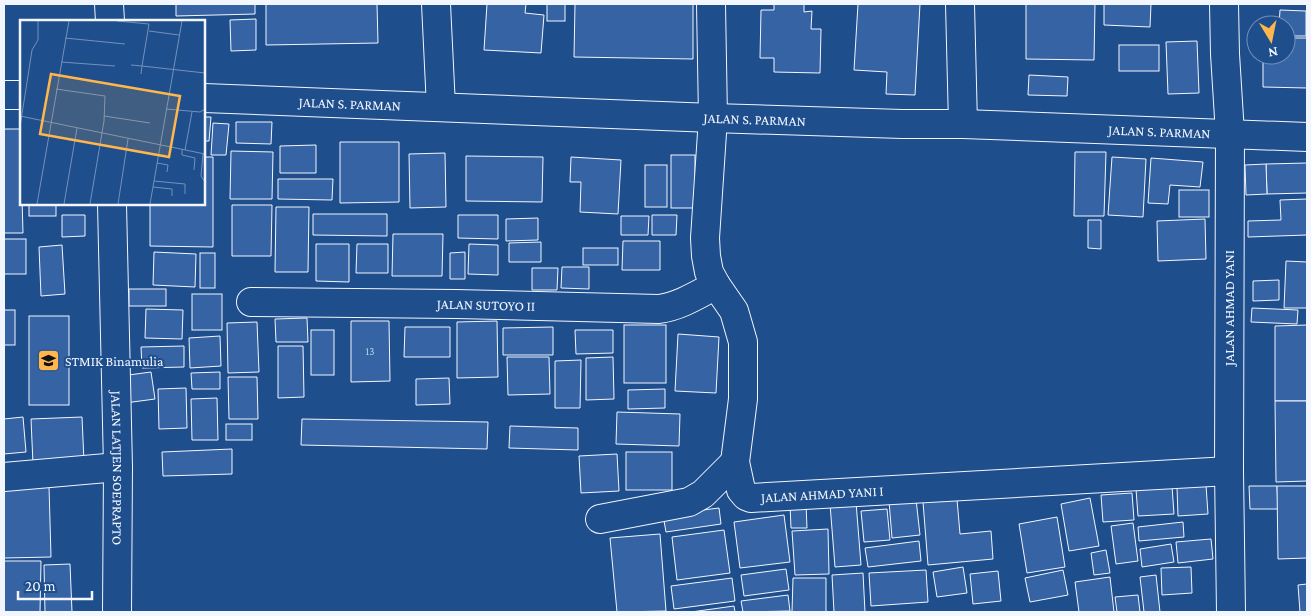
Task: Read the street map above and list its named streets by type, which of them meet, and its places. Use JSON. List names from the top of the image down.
{
  "streets": {
    "street": [
      "JALAN S. PARMAN",
      "JALAN SUTOYO II",
      "JALAN AHMAD YANI",
      "JALAN LATJEN SOEPRAPTO",
      "JALAN AHMAD YANI I"
    ]
  },
  "crossings": [
    ["JALAN S. PARMAN", "JALAN AHMAD YANI"],
    ["JALAN S. PARMAN", "JALAN AHMAD YANI I"],
    ["JALAN SUTOYO II", "JALAN AHMAD YANI I"],
    ["JALAN AHMAD YANI", "JALAN AHMAD YANI I"]
  ],
  "places": {
    "school or university": ["STMIK Binamulia"]
  },
  "house_numbers": ["13"],
  "scale_bar": "20 m",
  "north": "bottom"
}
